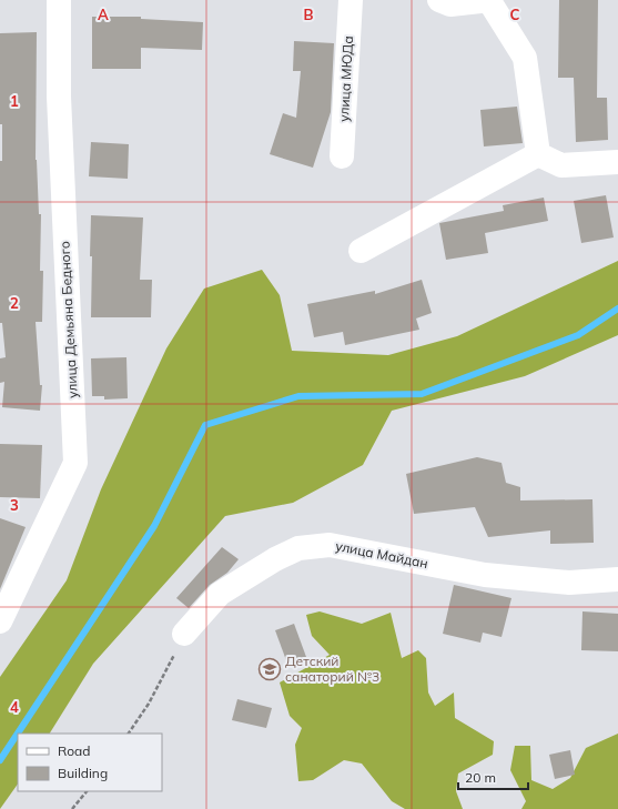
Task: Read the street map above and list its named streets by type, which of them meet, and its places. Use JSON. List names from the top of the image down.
{
  "streets": {
    "street": ["улица МЮДа", "улица Демьяна Бедного", "улица Майдан"]
  },
  "places": {
    "school or university": ["Детский санаторий №3"]
  },
  "legend": ["Road", "Building"],
  "scale_bar": "20 m",
  "grid": {
    "columns": ["A", "B", "C"],
    "rows": [
      "1",
      "2",
      "3",
      "4"
    ]
  }
}
